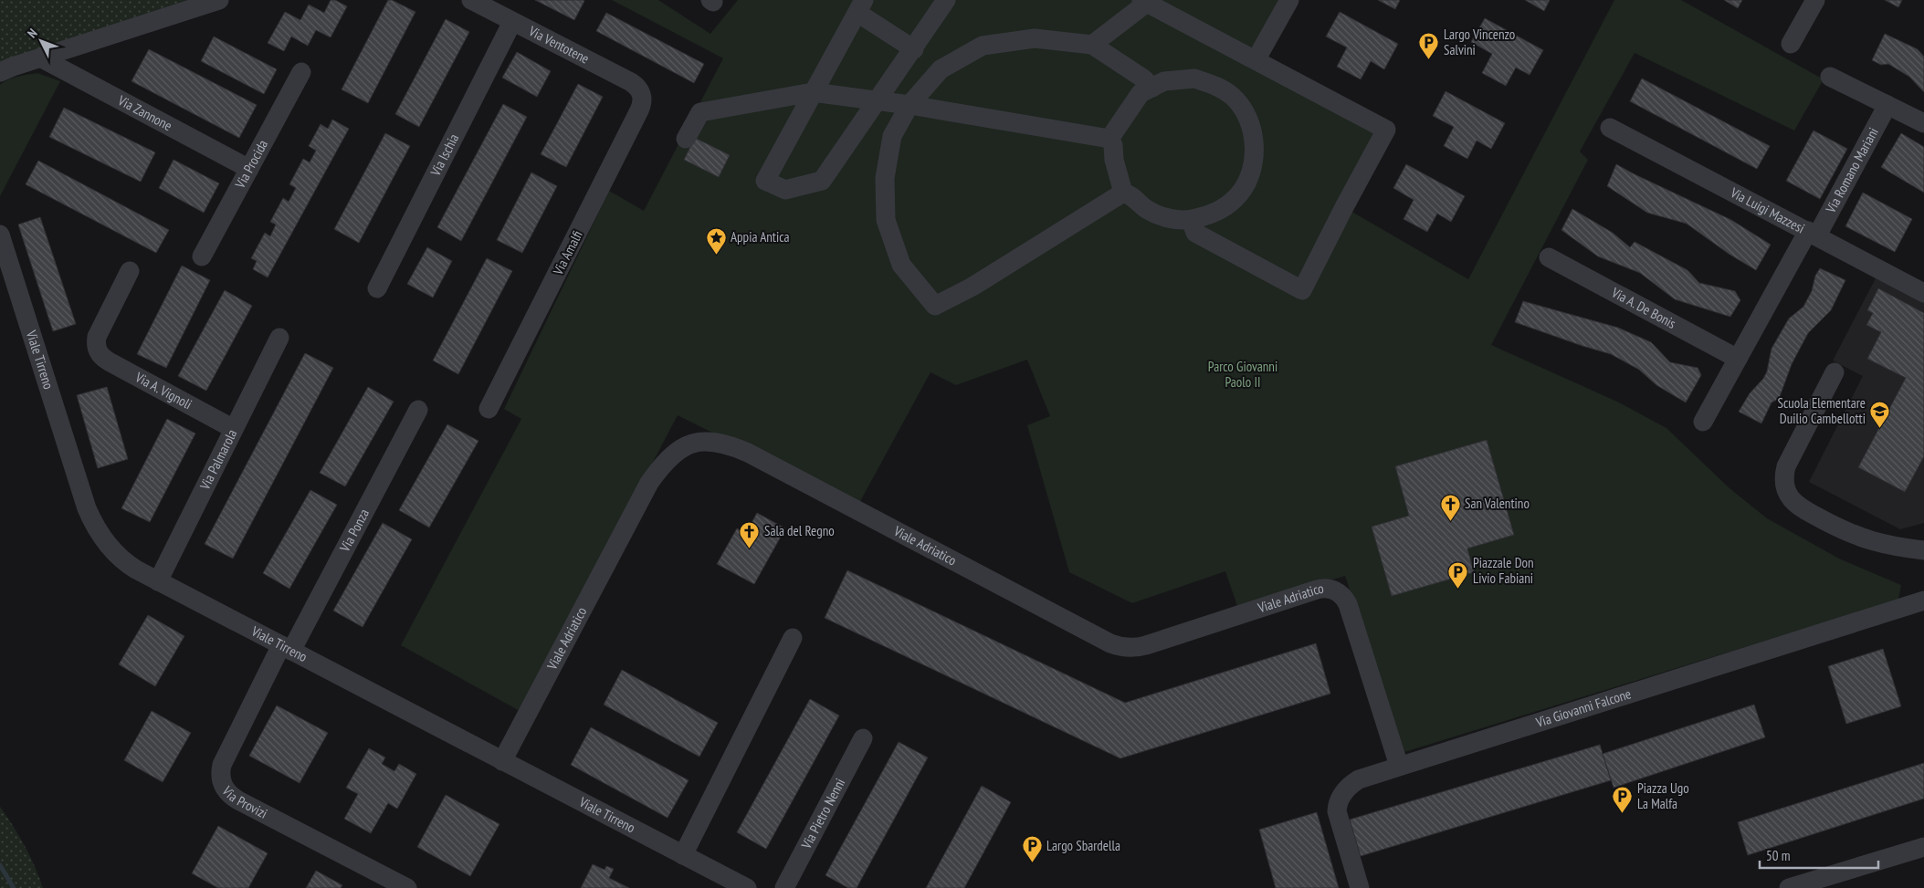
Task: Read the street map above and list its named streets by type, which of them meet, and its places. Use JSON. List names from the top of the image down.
{
  "streets": {
    "street": [
      "Via Ventotene",
      "Via Zannone",
      "Via Ischia",
      "Via Procida",
      "Via Romano Mariani",
      "Via Luigi Mazzesi",
      "Via Amalfi",
      "Via A. De Bonis",
      "Viale Tirreno",
      "Via A. Vignoli",
      "Via Palmarola",
      "Via Ponza",
      "Viale Adriatico",
      "Via Giovanni Falcone",
      "Via Provizi",
      "Via Pietro Nenni"
    ]
  },
  "crossings": [
    ["Via Ventotene", "Via Ischia"],
    ["Via Ventotene", "Via Amalfi"],
    ["Via Zannone", "Via Procida"],
    ["Via Romano Mariani", "Via Luigi Mazzesi"],
    ["Viale Tirreno", "Via Palmarola"],
    ["Viale Tirreno", "Via Ponza"],
    ["Viale Tirreno", "Viale Adriatico"],
    ["Viale Tirreno", "Via Provizi"],
    ["Via A. Vignoli", "Via Palmarola"],
    ["Via Ponza", "Via Provizi"],
    ["Viale Adriatico", "Via Giovanni Falcone"]
  ],
  "parks": ["Parco Giovanni Paolo II"],
  "places": {
    "parking": [
      "Largo Vincenzo Salvini",
      "Piazzale Don Livio Fabiani",
      "Piazza Ugo La Malfa",
      "Largo Sbardella"
    ],
    "place": ["Appia Antica"],
    "school or university": ["Scuola Elementare Duilio Cambellotti"],
    "church": ["San Valentino", "Sala del Regno"]
  },
  "scale_bar": "50 m",
  "north": "top left"
}
